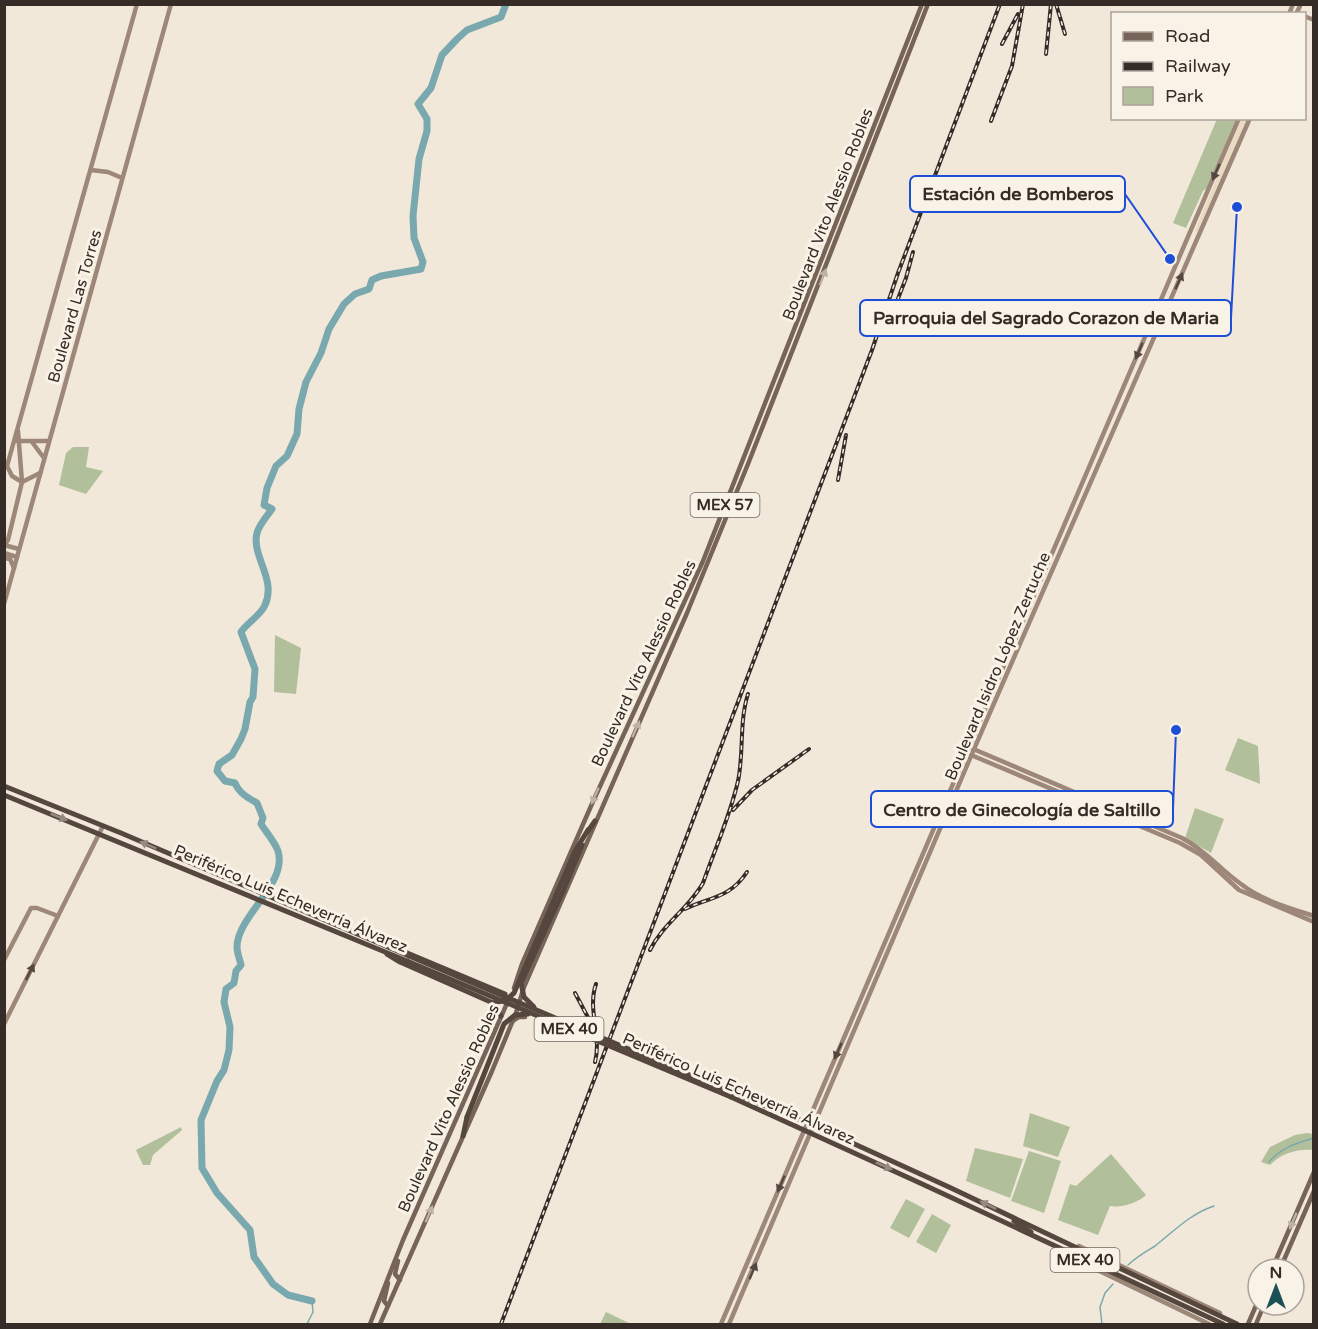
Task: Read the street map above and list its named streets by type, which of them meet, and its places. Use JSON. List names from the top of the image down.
{
  "streets": {
    "highway": ["Periférico Luis Echeverría Álvarez", "MEX 40"],
    "main road": [
      "Boulevard Vito Alessio Robles",
      "Boulevard Las Torres",
      "MEX 57",
      "Boulevard Isidro López Zertuche"
    ]
  },
  "crossings": [
    ["Boulevard Isidro López Zertuche", "Periférico Luis Echeverría Álvarez"]
  ],
  "places": ["Parroquia del Sagrado Corazon de Maria", "Estación de Bomberos", "Centro de Ginecología de Saltillo"],
  "legend": ["Road", "Railway", "Park"],
  "north": "top"
}
